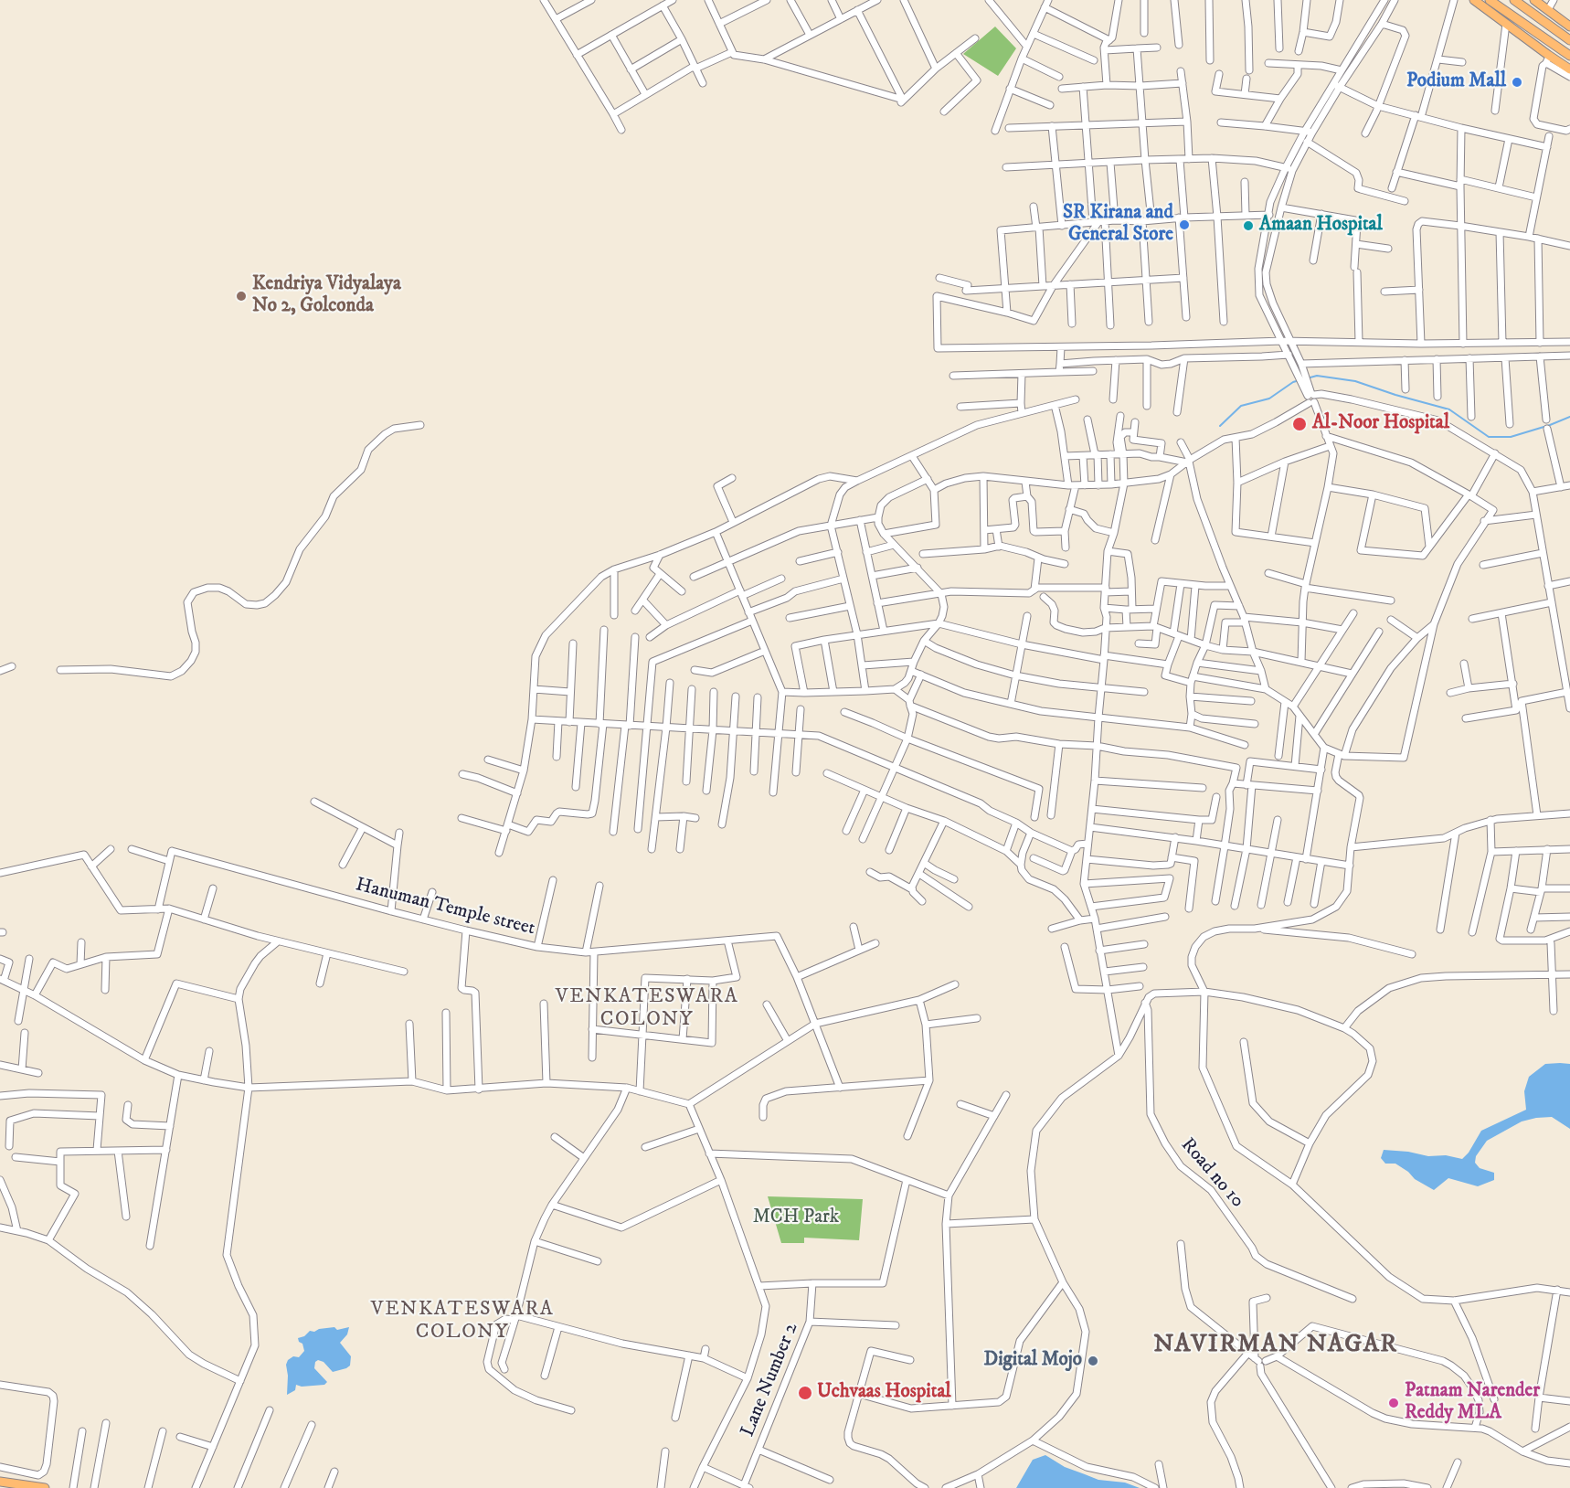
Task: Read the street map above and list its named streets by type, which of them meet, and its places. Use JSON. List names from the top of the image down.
{
  "streets": {
    "street": ["Hanuman Temple street", "Road no 10", "Lane Number 2"]
  },
  "districts": ["VENKATESWARA COLONY", "VENKATESWARA COLONY", "NAVIRMAN NAGAR"],
  "parks": ["MCH Park"],
  "places": [
    "Podium Mall",
    "SR Kirana and General Store",
    "Amaan Hospital",
    "Kendriya Vidyalaya No 2, Golconda",
    "Al-Noor Hospital",
    "Digital Mojo",
    "Uchvaas Hospital",
    "Patnam Narender Reddy MLA"
  ]
}
